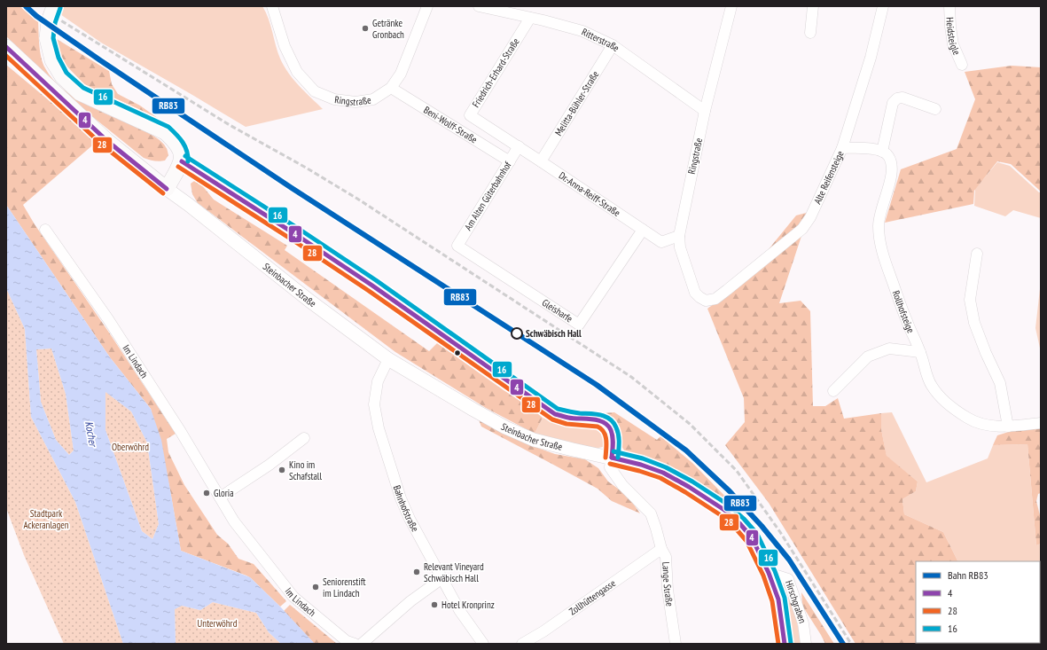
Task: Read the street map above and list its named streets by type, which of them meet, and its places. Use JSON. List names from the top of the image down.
{
  "streets": {
    "main road": ["Steinbacher Straße"],
    "street": [
      "Heidsteigle",
      "Ritterstraße",
      "Friedrich-Erhard-Straße",
      "Ringstraße",
      "Melitta-Bühler-Straße",
      "Beni-Wolff-Straße",
      "Alte Reifensteige",
      "Dr.-Anna-Reiff-Straße",
      "Am Alten Güterbahnhof",
      "Gleisharfe",
      "Rollhofsteige",
      "Im Lindach",
      "Bahnhofstraße",
      "Lange Straße",
      "Zollhüttengasse",
      "Hirschgraben"
    ]
  },
  "crossings": [
    ["Ritterstraße", "Friedrich-Erhard-Straße"],
    ["Ritterstraße", "Ringstraße"],
    ["Ritterstraße", "Melitta-Bühler-Straße"],
    ["Friedrich-Erhard-Straße", "Dr.-Anna-Reiff-Straße"],
    ["Friedrich-Erhard-Straße", "Am Alten Güterbahnhof"],
    ["Ringstraße", "Beni-Wolff-Straße"],
    ["Ringstraße", "Alte Reifensteige"],
    ["Ringstraße", "Dr.-Anna-Reiff-Straße"],
    ["Melitta-Bühler-Straße", "Dr.-Anna-Reiff-Straße"],
    ["Beni-Wolff-Straße", "Am Alten Güterbahnhof"],
    ["Dr.-Anna-Reiff-Straße", "Am Alten Güterbahnhof"],
    ["Dr.-Anna-Reiff-Straße", "Gleisharfe"],
    ["Am Alten Güterbahnhof", "Gleisharfe"],
    ["Steinbacher Straße", "Bahnhofstraße"],
    ["Steinbacher Straße", "Lange Straße"],
    ["Steinbacher Straße", "Hirschgraben"],
    ["Lange Straße", "Zollhüttengasse"],
    ["Lange Straße", "Hirschgraben"]
  ],
  "water": ["Kocher"],
  "parks": ["Oberwöhrd", "Stadtpark Ackeranlagen", "Unterwöhrd"],
  "places": [
    "Getränke Gronbach",
    "Schwäbisch Hall",
    "Kino im Schafstall",
    "Gloria",
    "Relevant Vineyard Schwäbisch Hall",
    "Seniorenstift im Lindach",
    "Hotel Kronprinz"
  ],
  "lines": [
    "rail line RB83",
    "transit line 16",
    "transit line 4",
    "transit line 28"
  ],
  "legend": [
    "Bahn RB83",
    "4",
    "28",
    "16"
  ]
}
